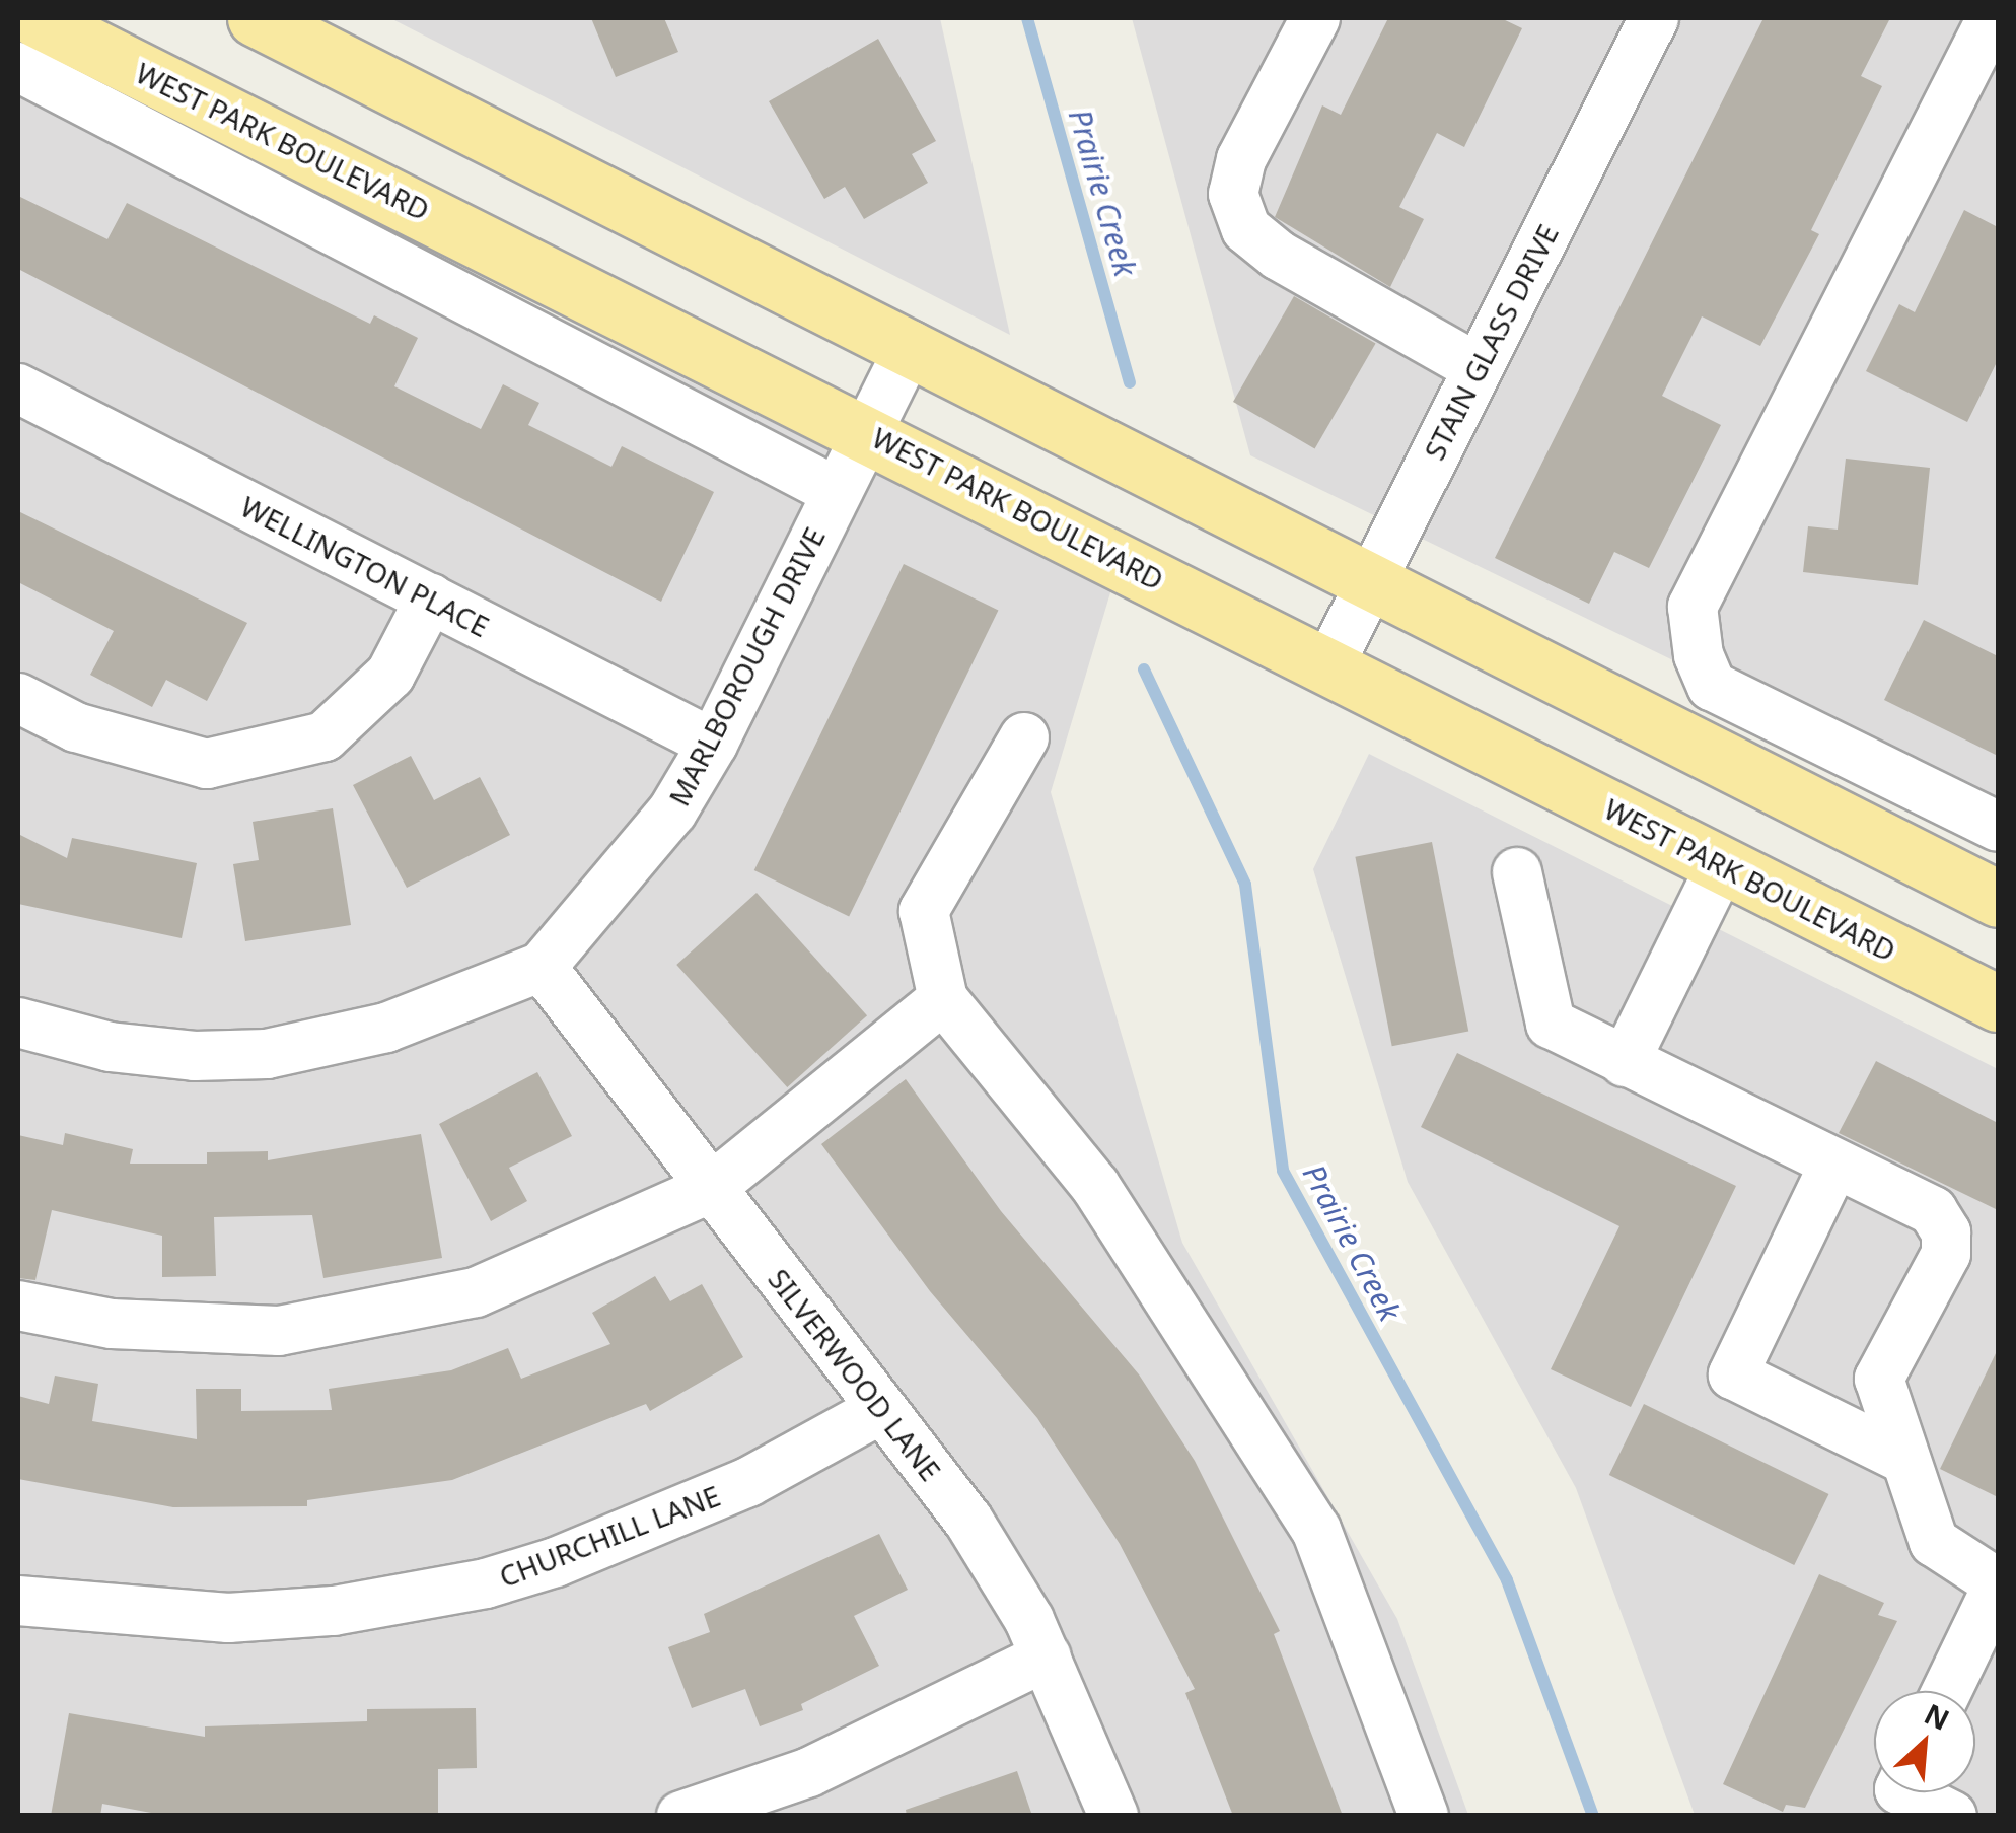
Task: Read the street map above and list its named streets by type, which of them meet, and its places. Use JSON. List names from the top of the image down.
{
  "streets": {
    "main road": ["WEST PARK BOULEVARD"],
    "street": [
      "STAIN GLASS DRIVE",
      "WELLINGTON PLACE",
      "MARLBOROUGH DRIVE",
      "SILVERWOOD LANE",
      "CHURCHILL LANE"
    ]
  },
  "crossings": [
    ["WEST PARK BOULEVARD", "STAIN GLASS DRIVE"],
    ["WEST PARK BOULEVARD", "MARLBOROUGH DRIVE"],
    ["WELLINGTON PLACE", "MARLBOROUGH DRIVE"],
    ["MARLBOROUGH DRIVE", "SILVERWOOD LANE"],
    ["SILVERWOOD LANE", "CHURCHILL LANE"]
  ],
  "water": ["Prairie Creek"],
  "north": "top right"
}
